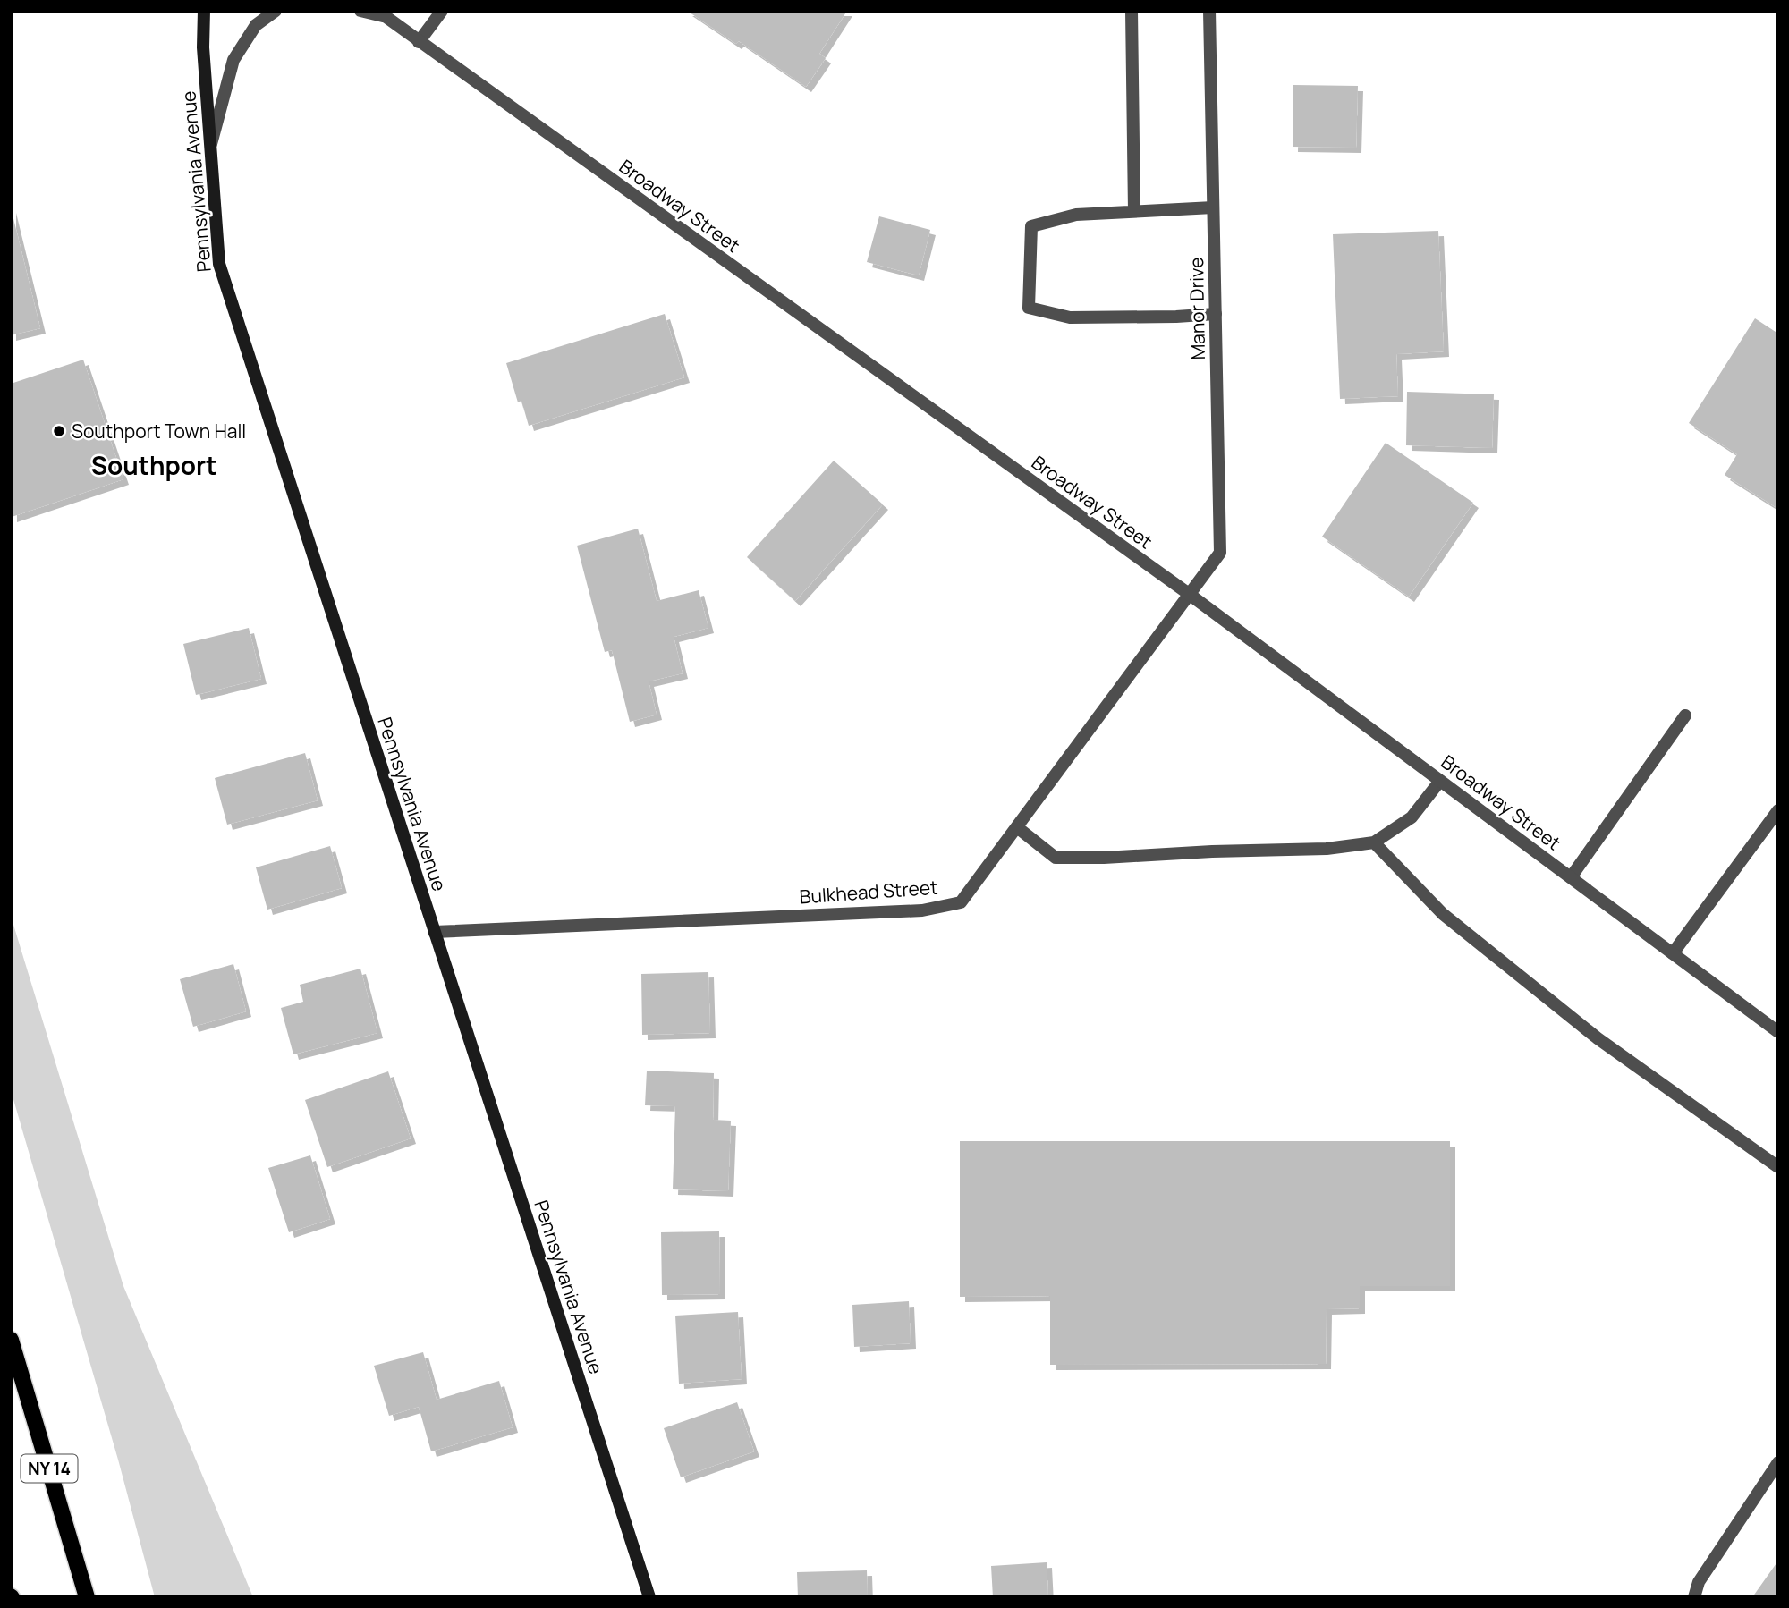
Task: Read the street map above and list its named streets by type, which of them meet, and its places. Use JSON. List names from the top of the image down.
{
  "streets": {
    "main road": ["Pennsylvania Avenue", "NY 14"],
    "street": ["Broadway Street", "Manor Drive", "Bulkhead Street"]
  },
  "crossings": [
    ["Pennsylvania Avenue", "Bulkhead Street"],
    ["Broadway Street", "Manor Drive"],
    ["Broadway Street", "Bulkhead Street"],
    ["Manor Drive", "Bulkhead Street"]
  ],
  "districts": ["Southport"],
  "places": ["Southport Town Hall"]
}
